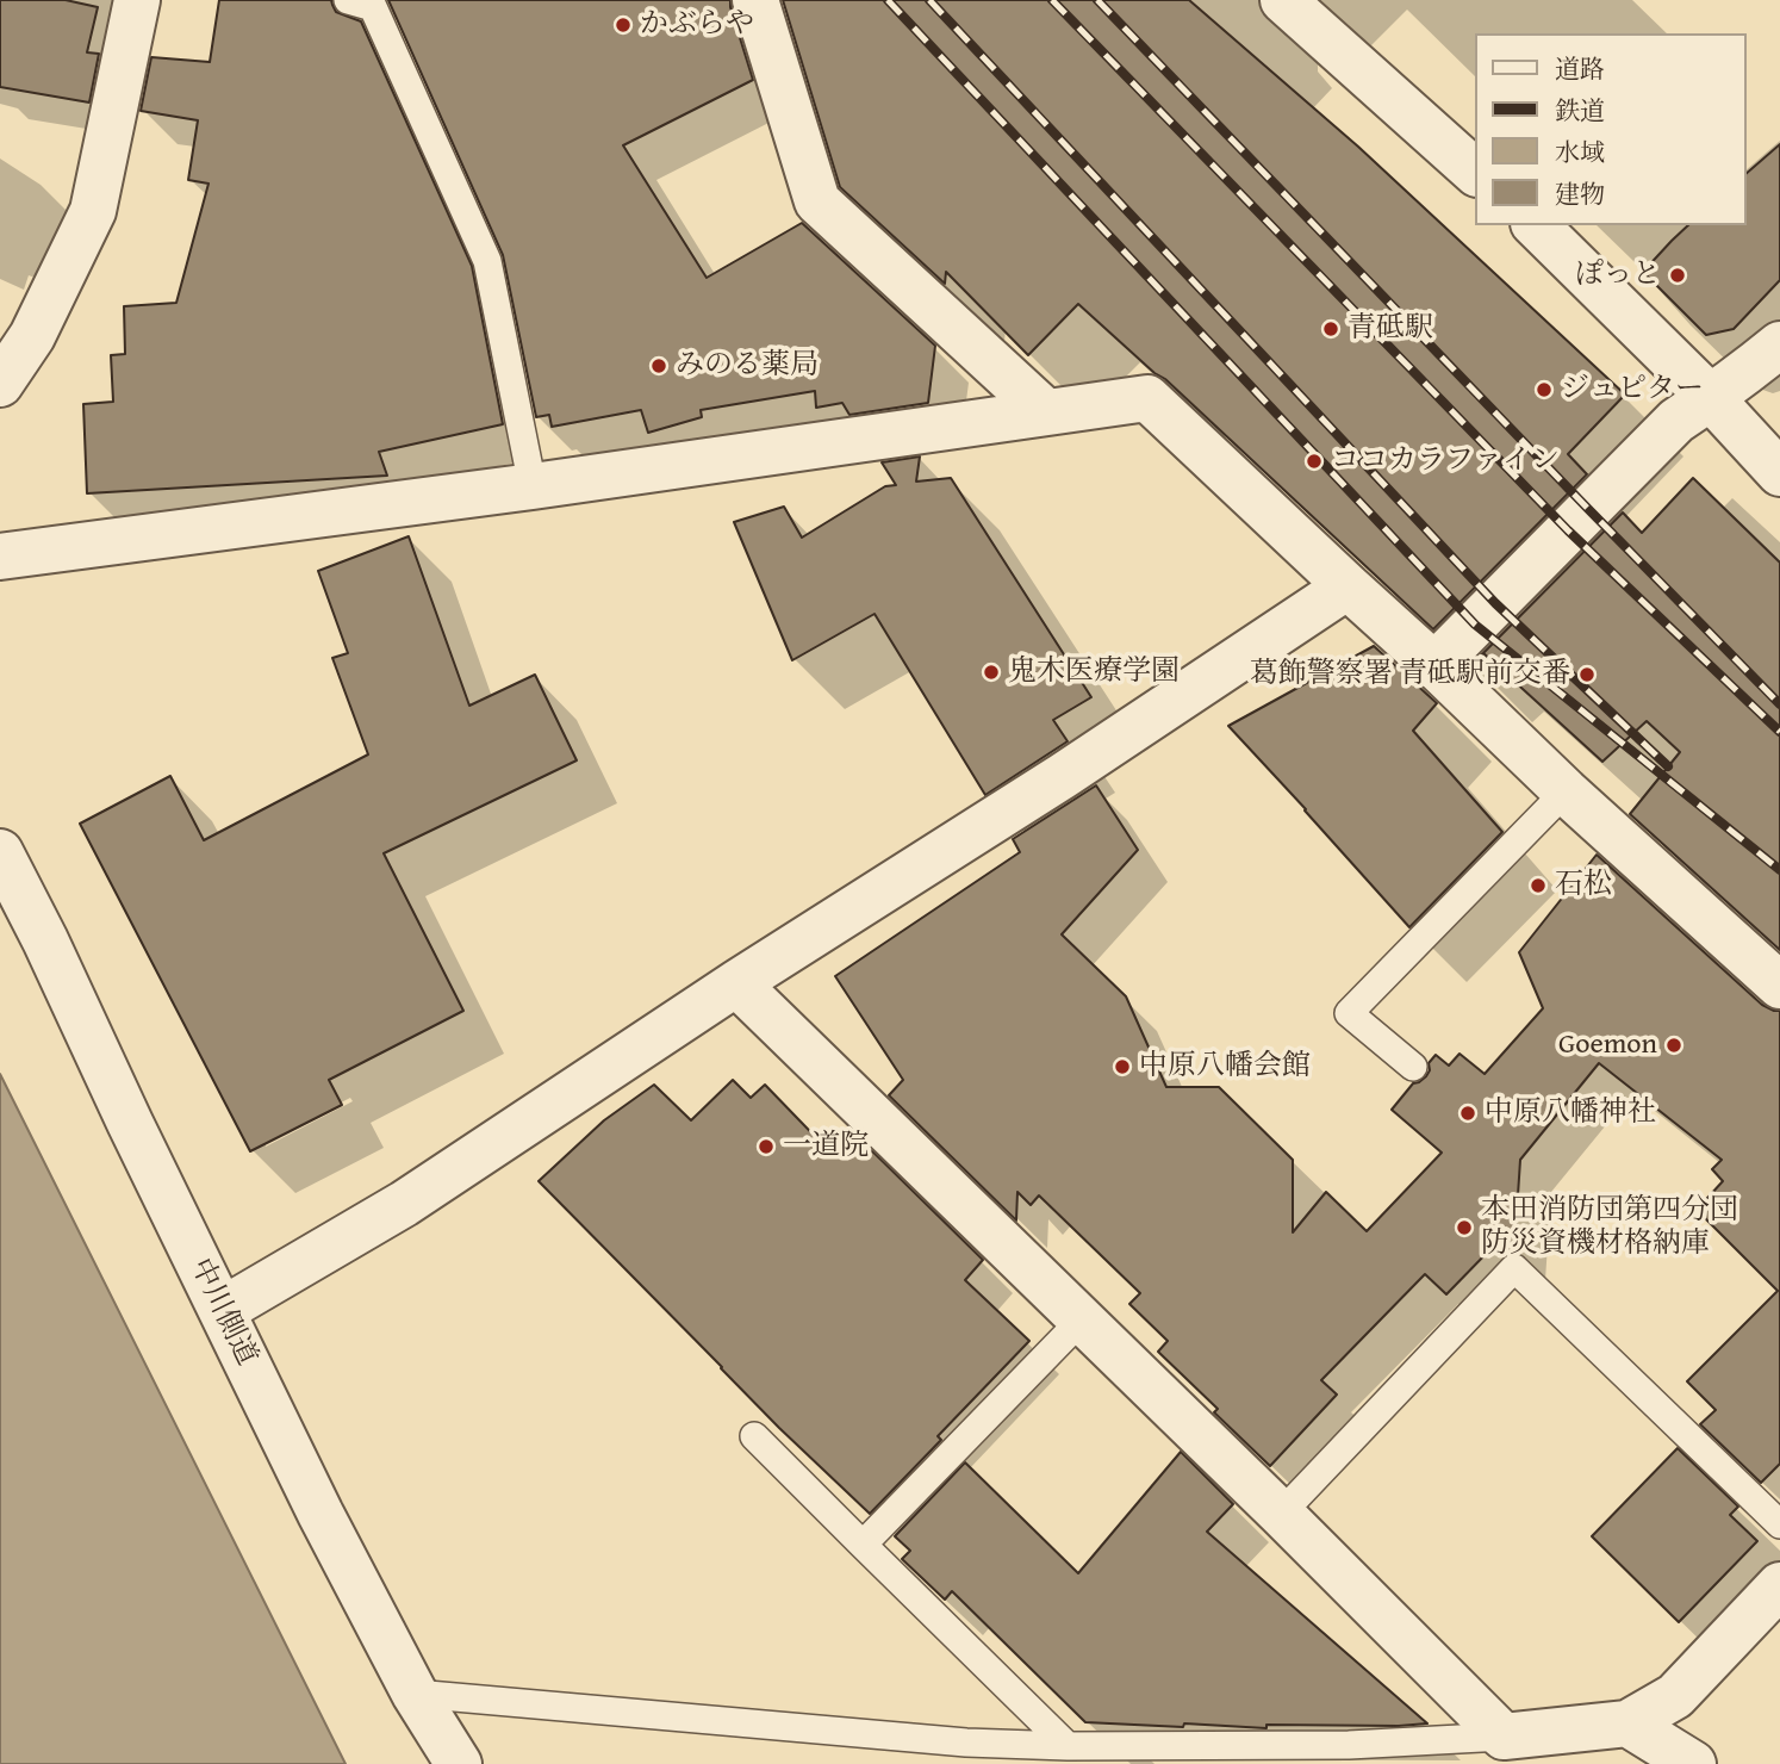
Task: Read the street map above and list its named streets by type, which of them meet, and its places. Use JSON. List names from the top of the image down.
{
  "streets": {
    "street": ["中川側道"]
  },
  "places": [
    "かぶらや",
    "ぽっと",
    "青砥駅",
    "みのる薬局",
    "ジュピター",
    "ココカラファイン",
    "鬼木医療学園",
    "葛飾警察署 青砥駅前交番",
    "石松",
    "Goemon",
    "中原八幡会館",
    "中原八幡神社",
    "一道院",
    "本田消防団第四分団 防災資機材格納庫"
  ],
  "legend": [
    "道路",
    "鉄道",
    "水域",
    "建物"
  ]
}
